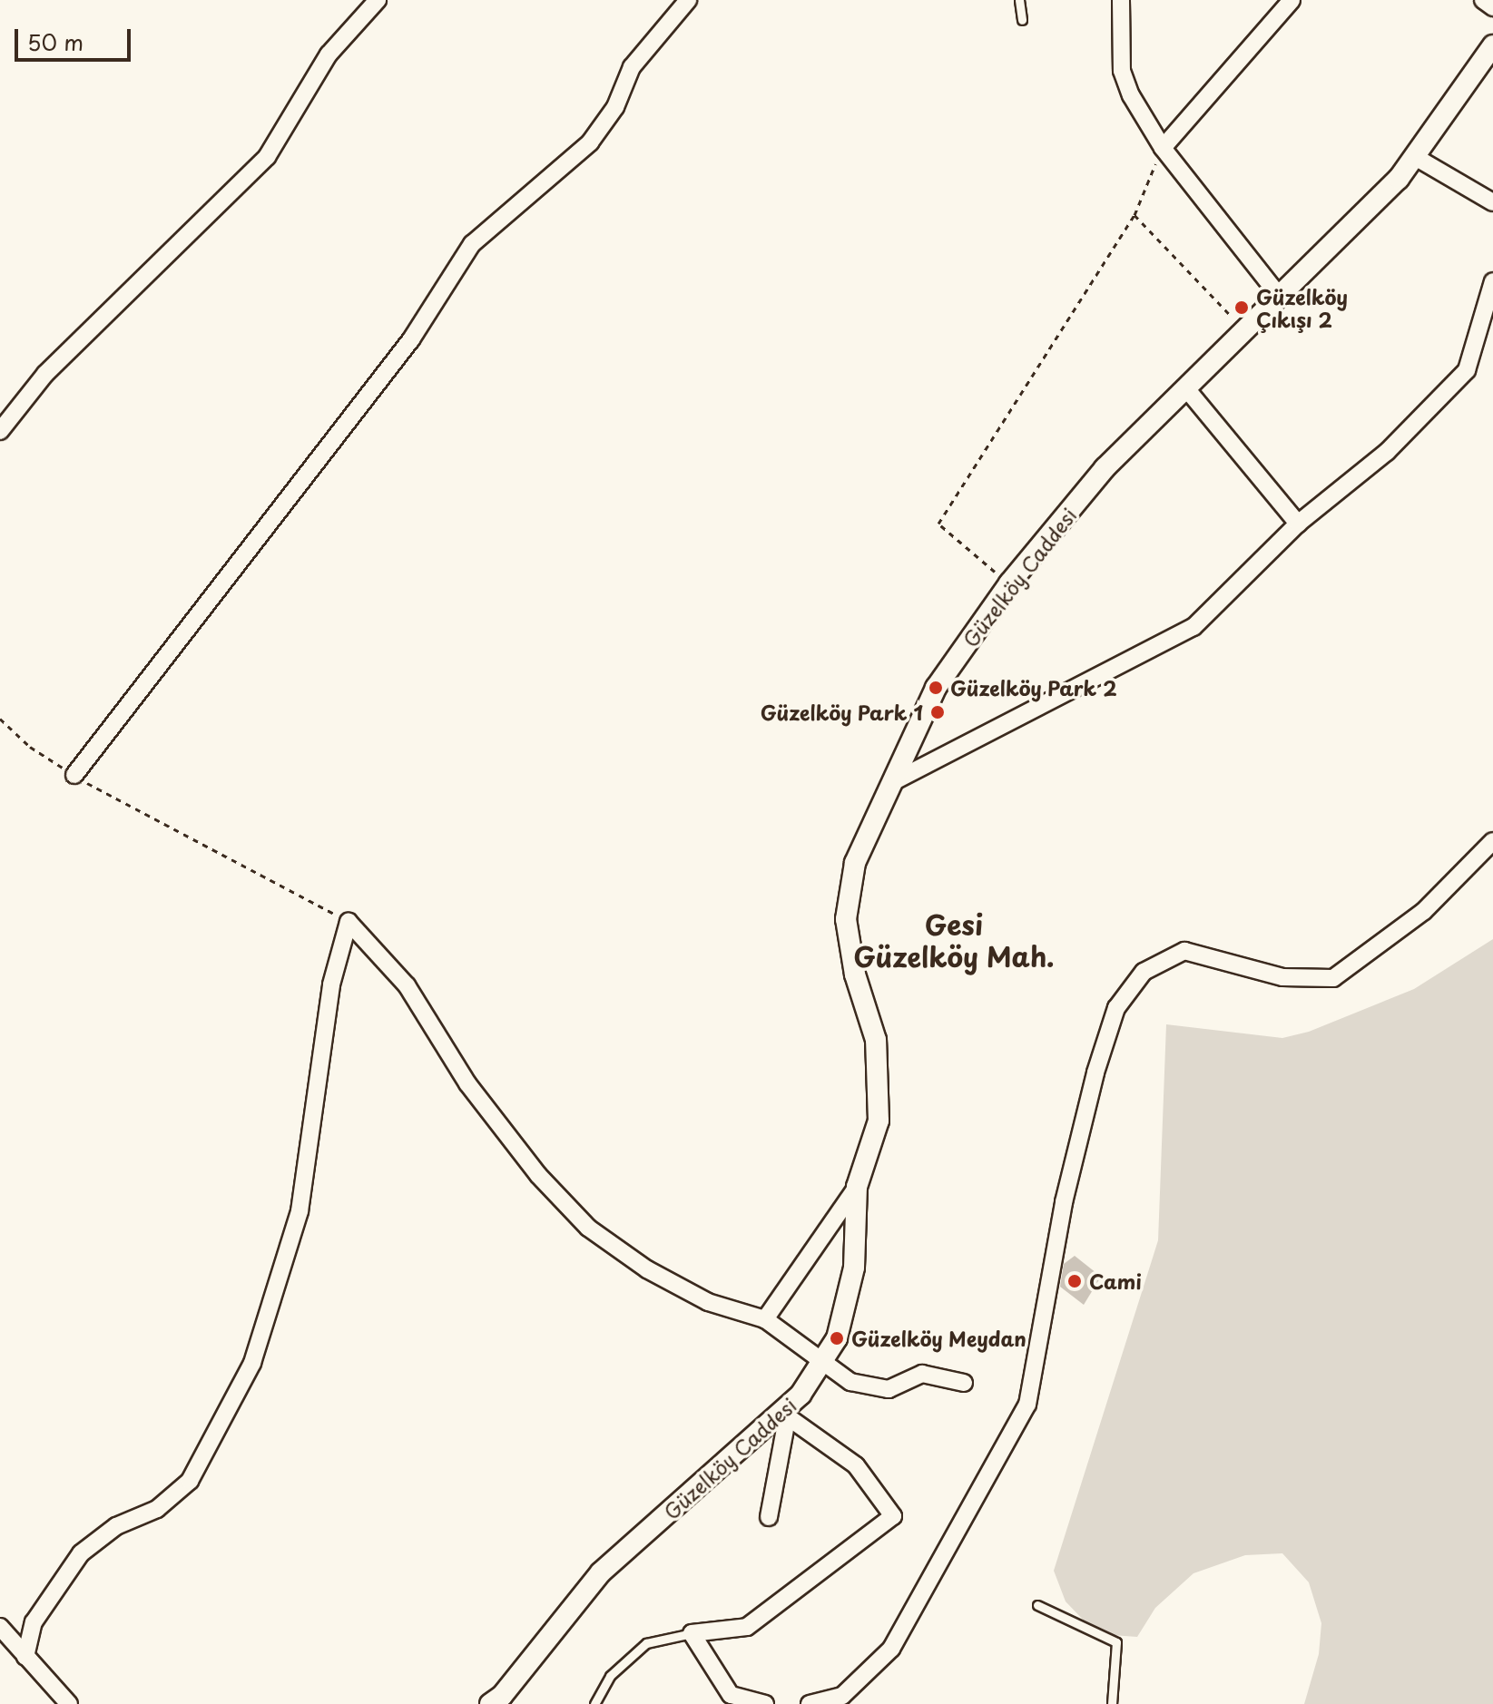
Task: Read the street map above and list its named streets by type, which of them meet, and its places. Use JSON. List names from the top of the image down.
{
  "streets": {
    "street": ["Güzelköy Caddesi"]
  },
  "districts": ["Gesi Güzelköy Mah."],
  "places": [
    "Güzelköy Çıkışı 2",
    "Güzelköy Park 2",
    "Güzelköy Park 1",
    "Cami",
    "Güzelköy Meydan"
  ],
  "scale_bar": "50 m"
}
